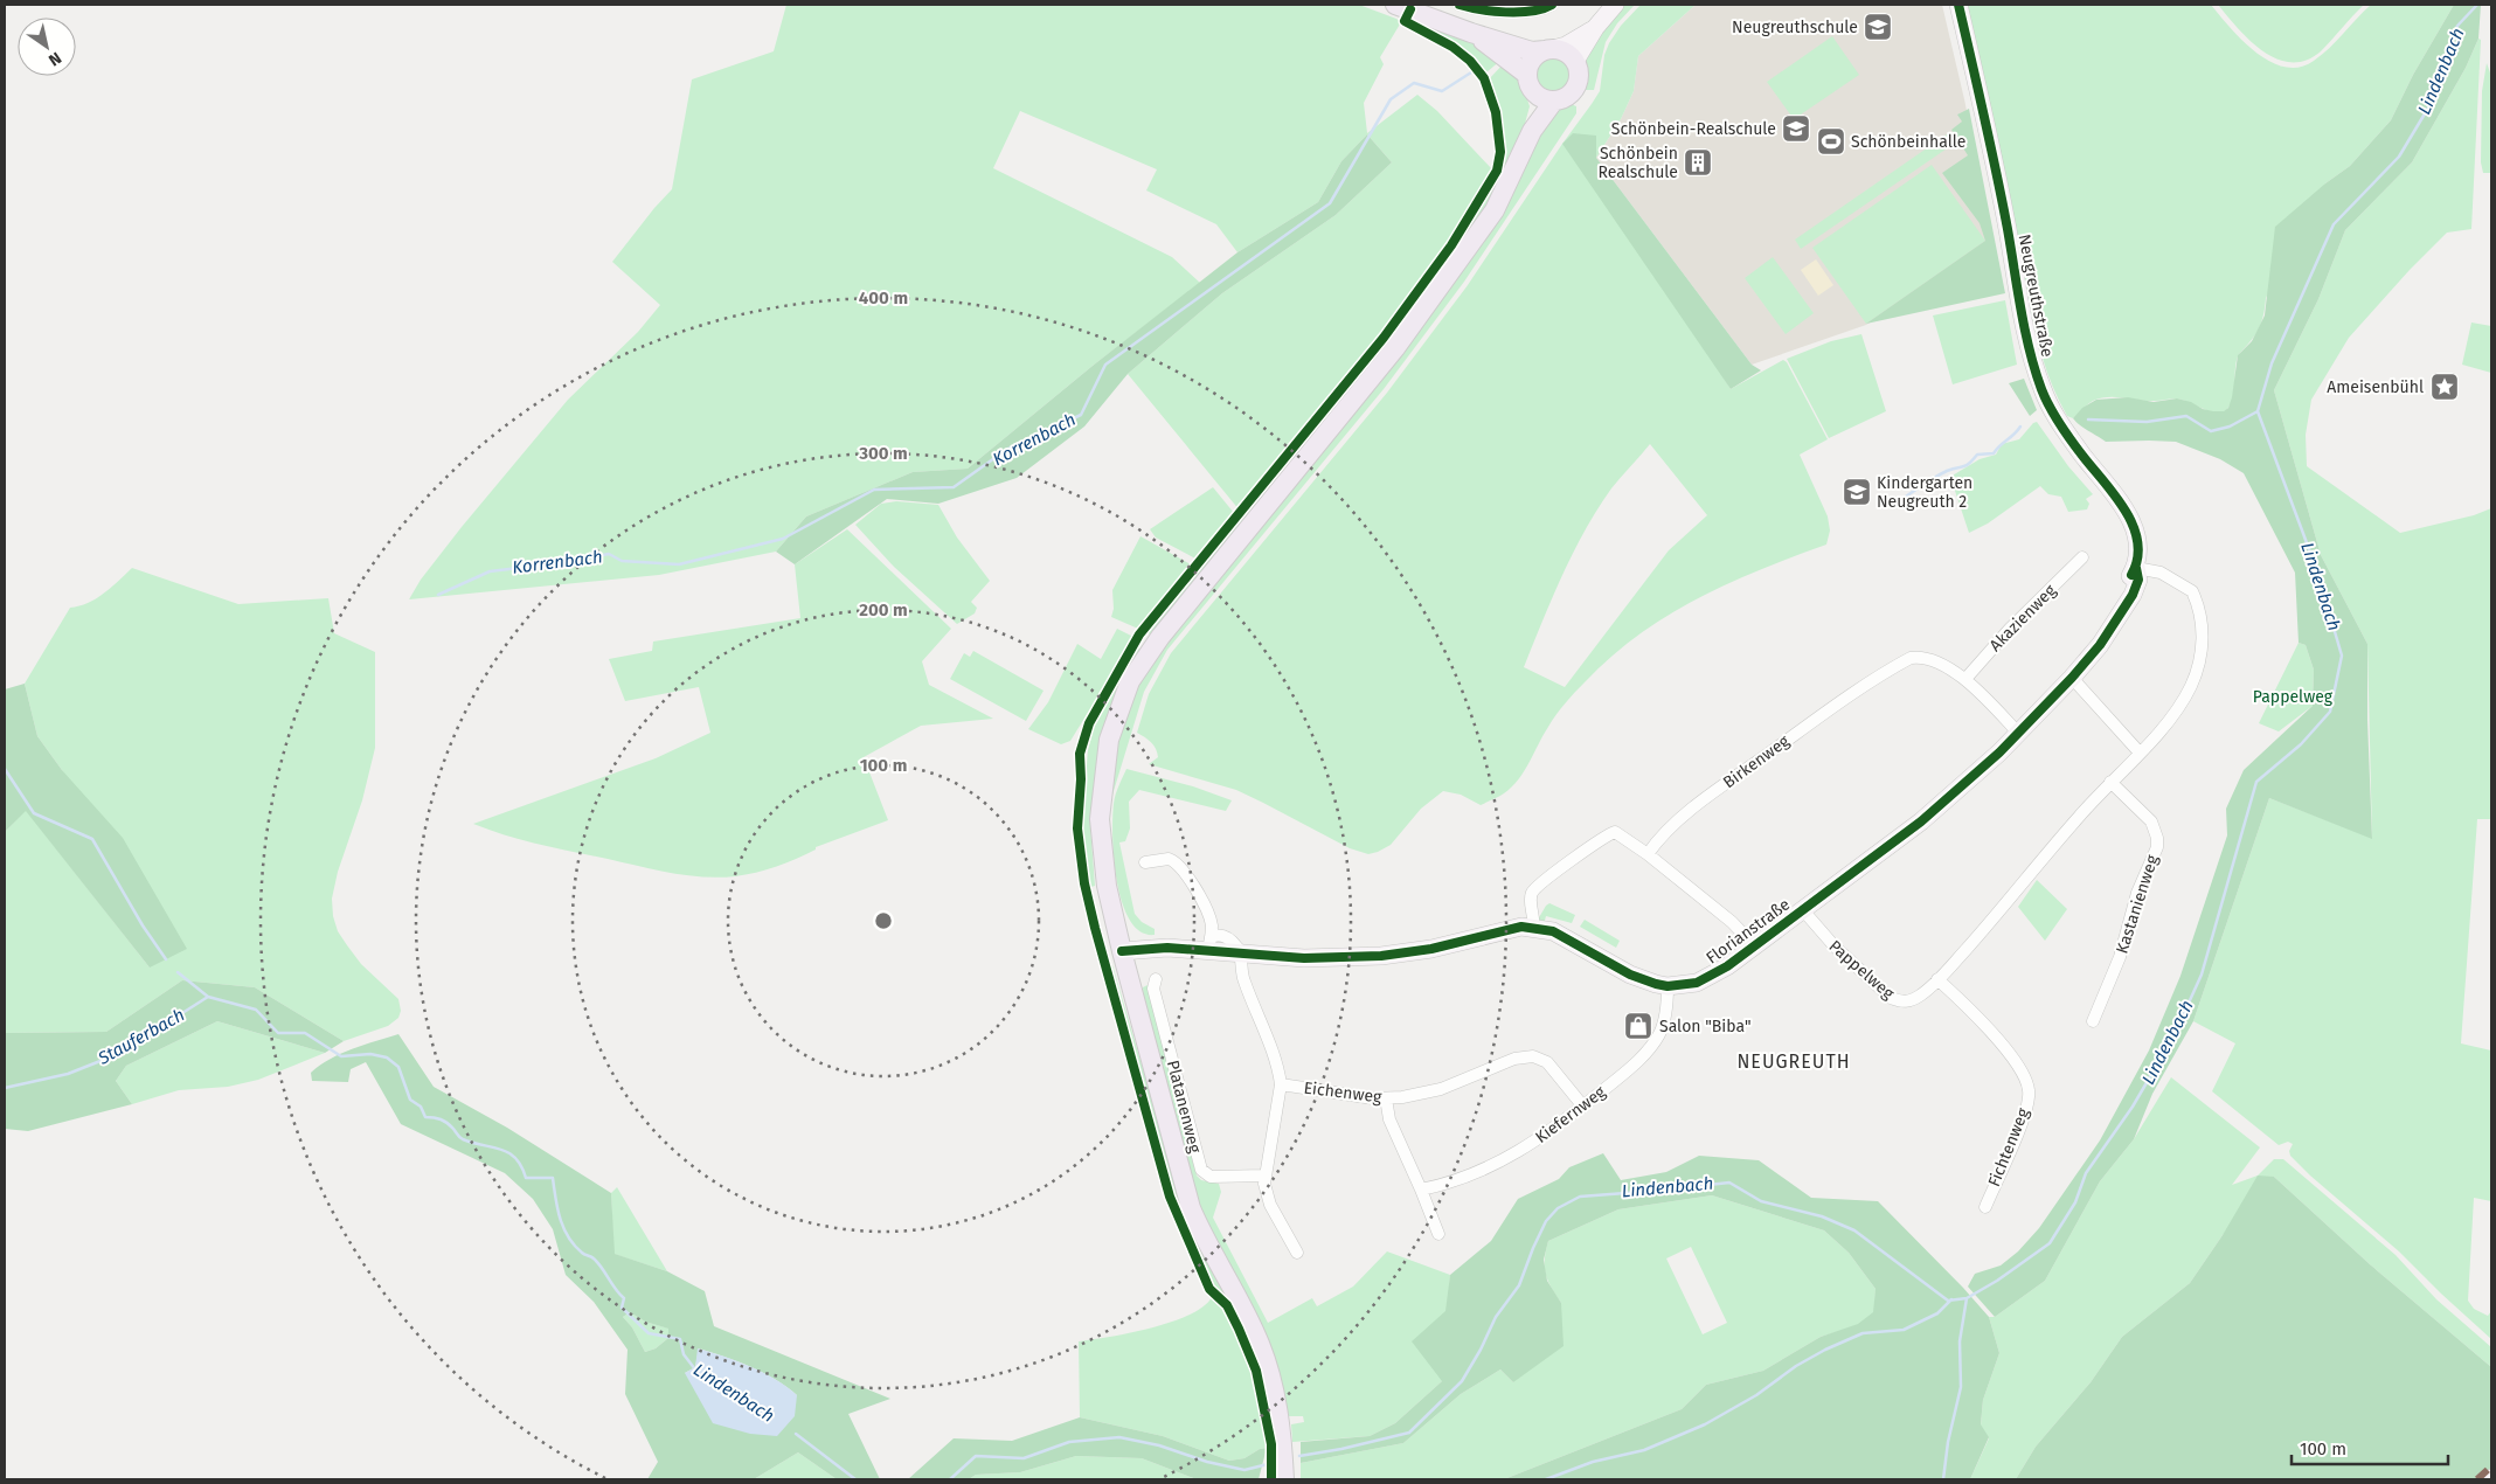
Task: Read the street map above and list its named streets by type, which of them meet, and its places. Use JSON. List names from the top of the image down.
{
  "streets": {
    "street": [
      "Neugreuthstraße",
      "Akazienweg",
      "Birkenweg",
      "Kastanienweg",
      "Florianstraße",
      "Pappelweg",
      "Eichenweg",
      "Platanenweg",
      "Kiefernweg",
      "Fichtenweg"
    ]
  },
  "crossings": [
    ["Neugreuthstraße", "Florianstraße"],
    ["Neugreuthstraße", "Pappelweg"],
    ["Akazienweg", "Birkenweg"],
    ["Birkenweg", "Florianstraße"],
    ["Kastanienweg", "Pappelweg"],
    ["Florianstraße", "Pappelweg"],
    ["Florianstraße", "Eichenweg"],
    ["Florianstraße", "Kiefernweg"],
    ["Pappelweg", "Fichtenweg"],
    ["Eichenweg", "Kiefernweg"]
  ],
  "districts": ["NEUGREUTH"],
  "water": ["Lindenbach", "Korrenbach", "Stauferbach"],
  "parks": ["Pappelweg"],
  "places": {
    "school or university": ["Neugreuthschule", "Schönbein-Realschule", "Kindergarten Neugreuth 2"],
    "sports": ["Schönbeinhalle"],
    "building": ["Schönbein Realschule"],
    "place": ["Ameisenbühl"],
    "shop": ["Salon \"Biba\""]
  },
  "scale_bar": "100 m",
  "north": "bottom right",
  "rings": [
    "400 m",
    "300 m",
    "200 m",
    "100 m"
  ]
}
